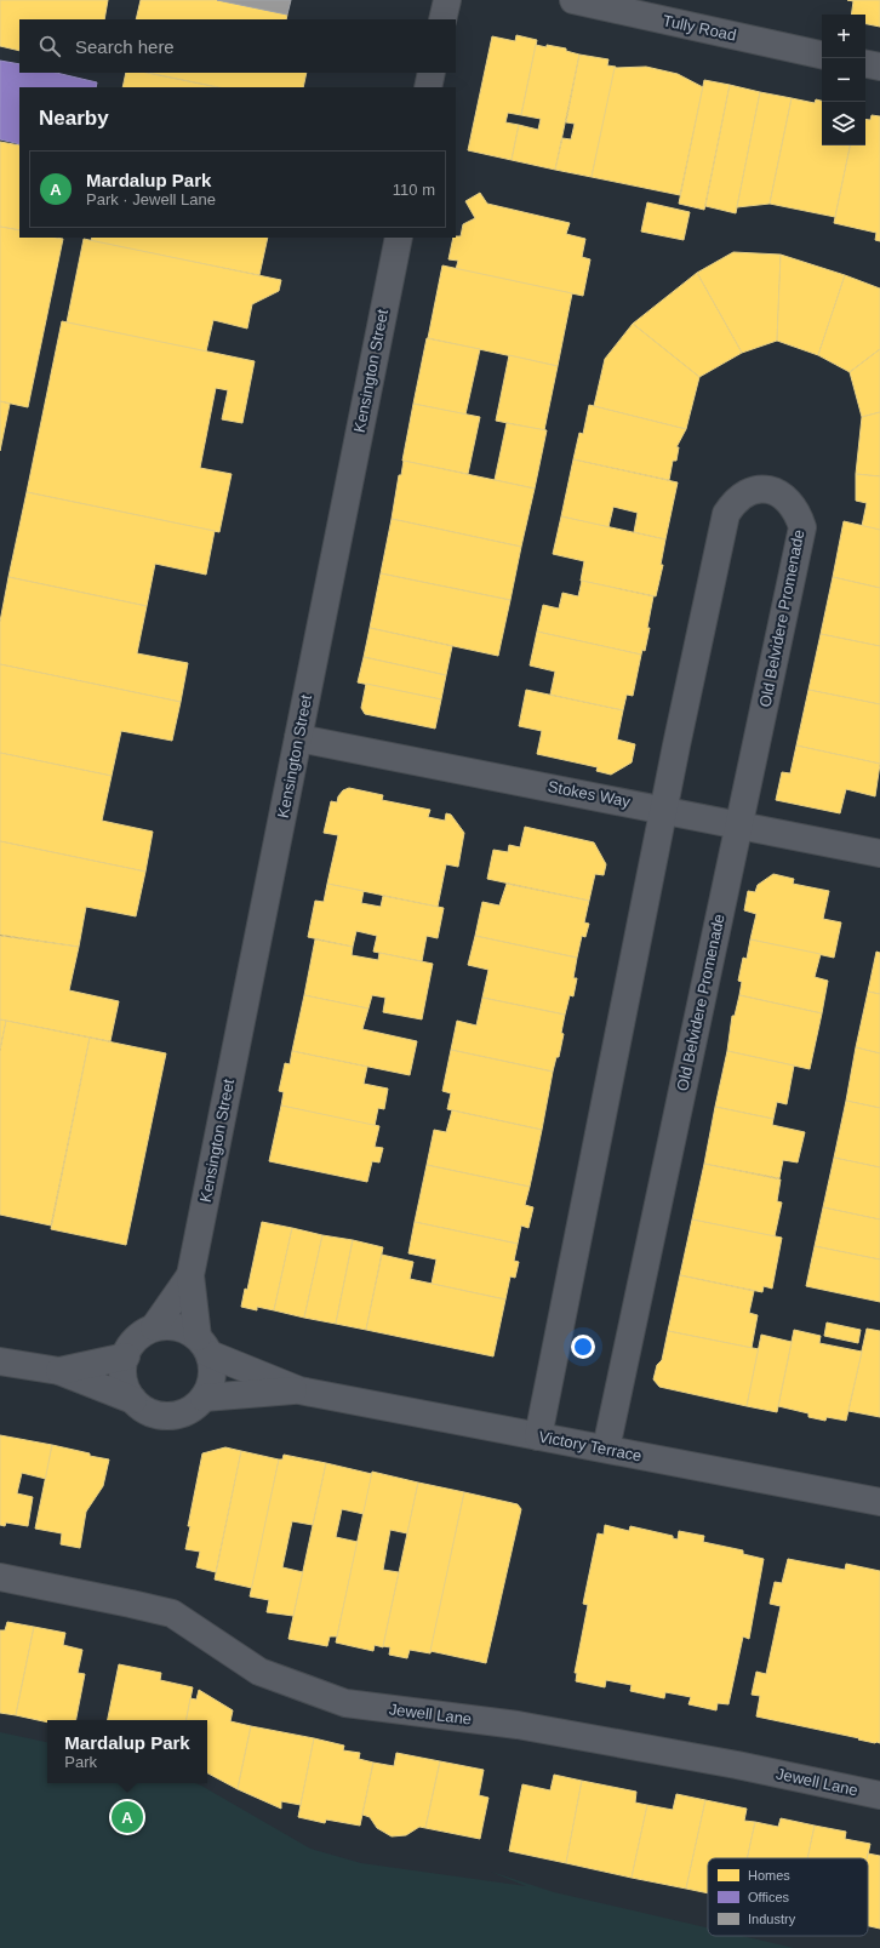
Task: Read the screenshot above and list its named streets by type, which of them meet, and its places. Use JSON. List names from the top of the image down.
{
  "streets": {
    "street": [
      "Tully Road",
      "Kensington Street",
      "Old Belvidere Promenade",
      "Stokes Way",
      "Victory Terrace",
      "Jewell Lane"
    ]
  },
  "crossings": [
    ["Kensington Street", "Stokes Way"],
    ["Kensington Street", "Victory Terrace"],
    ["Old Belvidere Promenade", "Stokes Way"],
    ["Old Belvidere Promenade", "Victory Terrace"]
  ],
  "legend": ["Homes", "Offices", "Industry"],
  "page": {
    "map_buttons": ["+", "−"],
    "search": "Search here",
    "heading": "Nearby",
    "list": [
      {
        "mark": "A",
        "name": "Mardalup Park",
        "note": "Park · Jewell Lane",
        "value": "110 m"
      }
    ],
    "popup": ["Mardalup Park", "Park"],
    "pins": "A"
  }
}
